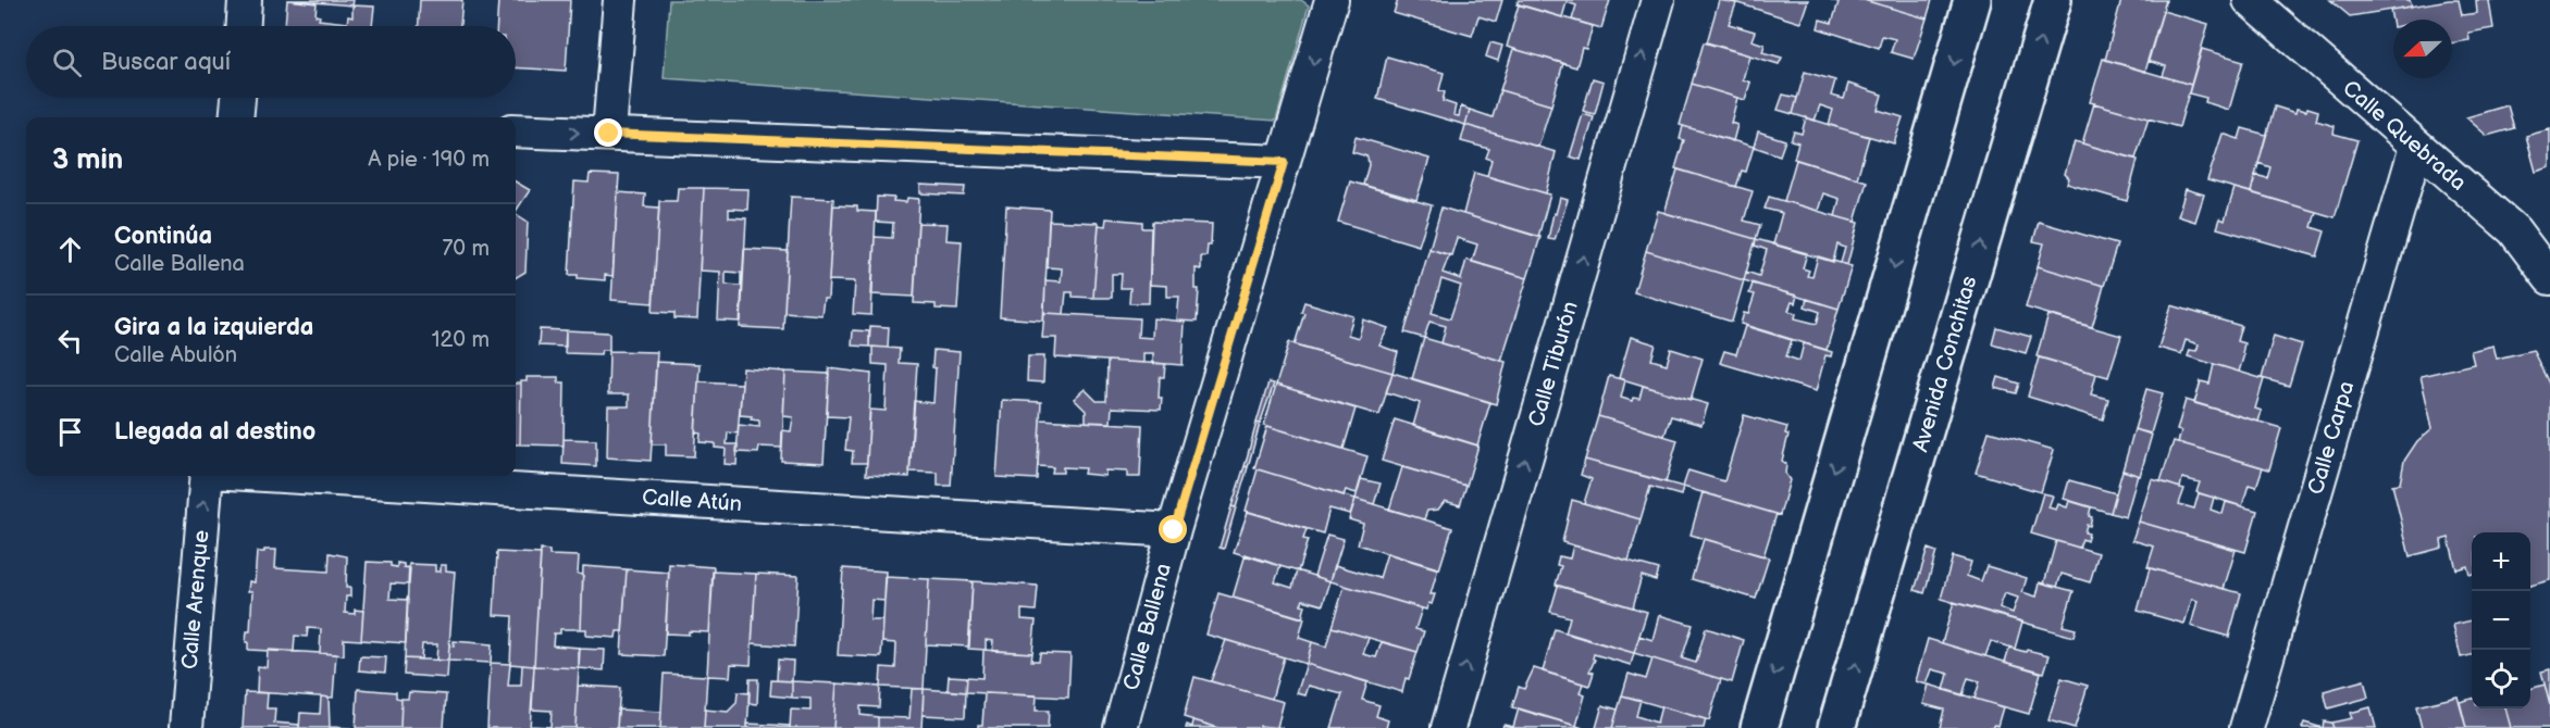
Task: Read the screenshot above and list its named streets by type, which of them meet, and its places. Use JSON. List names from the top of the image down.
{
  "streets": {
    "street": [
      "Calle Quebrada",
      "Calle Tiburón",
      "Avenida Conchitas",
      "Calle Carpa",
      "Calle Atún",
      "Calle Arenque",
      "Calle Ballena"
    ]
  },
  "crossings": [
    ["Calle Quebrada", "Calle Carpa"],
    ["Calle Atún", "Calle Ballena"]
  ],
  "one_way": ["Calle Tiburón", "Calle Arenque"],
  "north": "left",
  "page": {
    "search": "Buscar aquí",
    "heading": ["3 min", "A pie · 190 m"],
    "list": [
      ["Continúa", "Calle Ballena", "70 m"],
      ["Gira a la izquierda", "Calle Abulón", "120 m"],
      "Llegada al destino"
    ],
    "map_buttons": ["+", "−"]
  }
}
